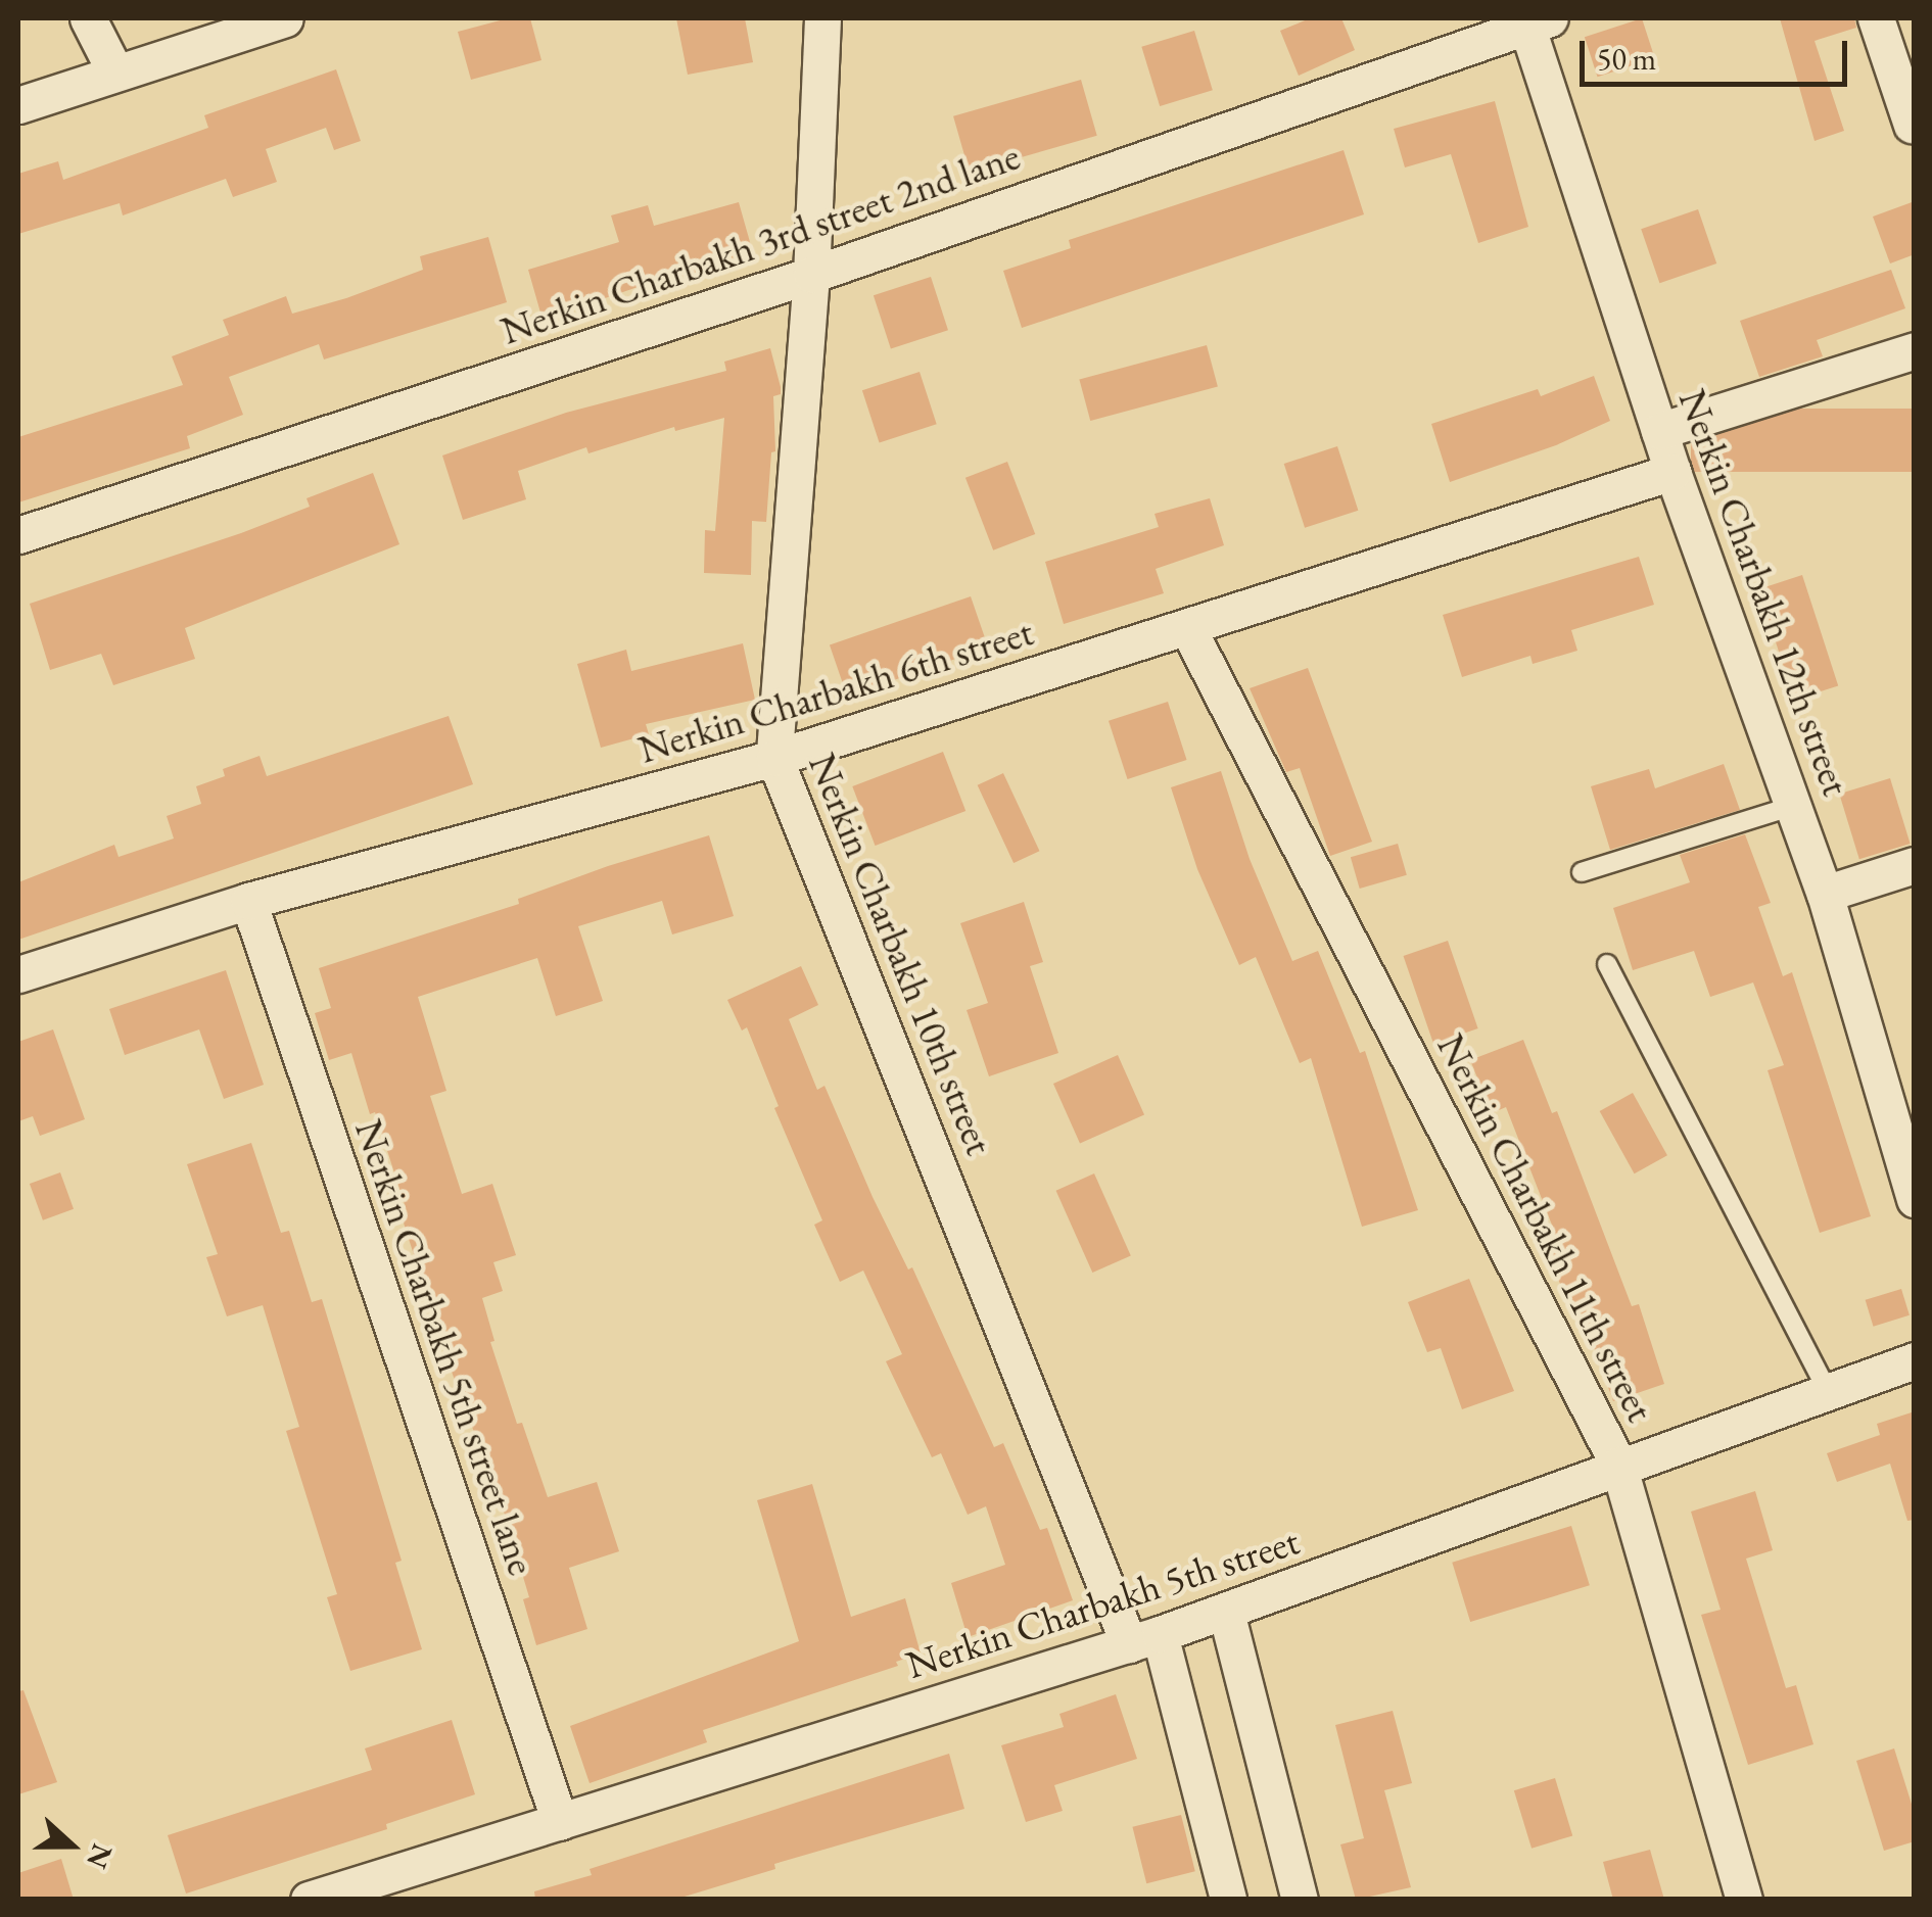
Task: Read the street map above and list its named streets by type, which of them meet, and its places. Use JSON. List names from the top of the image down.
{
  "streets": {
    "street": [
      "Nerkin Charbakh 3rd street 2nd lane",
      "Nerkin Charbakh 12th street",
      "Nerkin Charbakh 6th street",
      "Nerkin Charbakh 10th street",
      "Nerkin Charbakh 11th street",
      "Nerkin Charbakh 5th street lane",
      "Nerkin Charbakh 5th street"
    ]
  },
  "crossings": [
    ["Nerkin Charbakh 3rd street 2nd lane", "Nerkin Charbakh 12th street"],
    ["Nerkin Charbakh 3rd street 2nd lane", "Nerkin Charbakh 10th street"],
    ["Nerkin Charbakh 12th street", "Nerkin Charbakh 6th street"],
    ["Nerkin Charbakh 6th street", "Nerkin Charbakh 10th street"],
    ["Nerkin Charbakh 6th street", "Nerkin Charbakh 11th street"],
    ["Nerkin Charbakh 6th street", "Nerkin Charbakh 5th street lane"],
    ["Nerkin Charbakh 10th street", "Nerkin Charbakh 5th street"],
    ["Nerkin Charbakh 11th street", "Nerkin Charbakh 5th street"],
    ["Nerkin Charbakh 5th street lane", "Nerkin Charbakh 5th street"]
  ],
  "scale_bar": "50 m",
  "north": "right"
}
